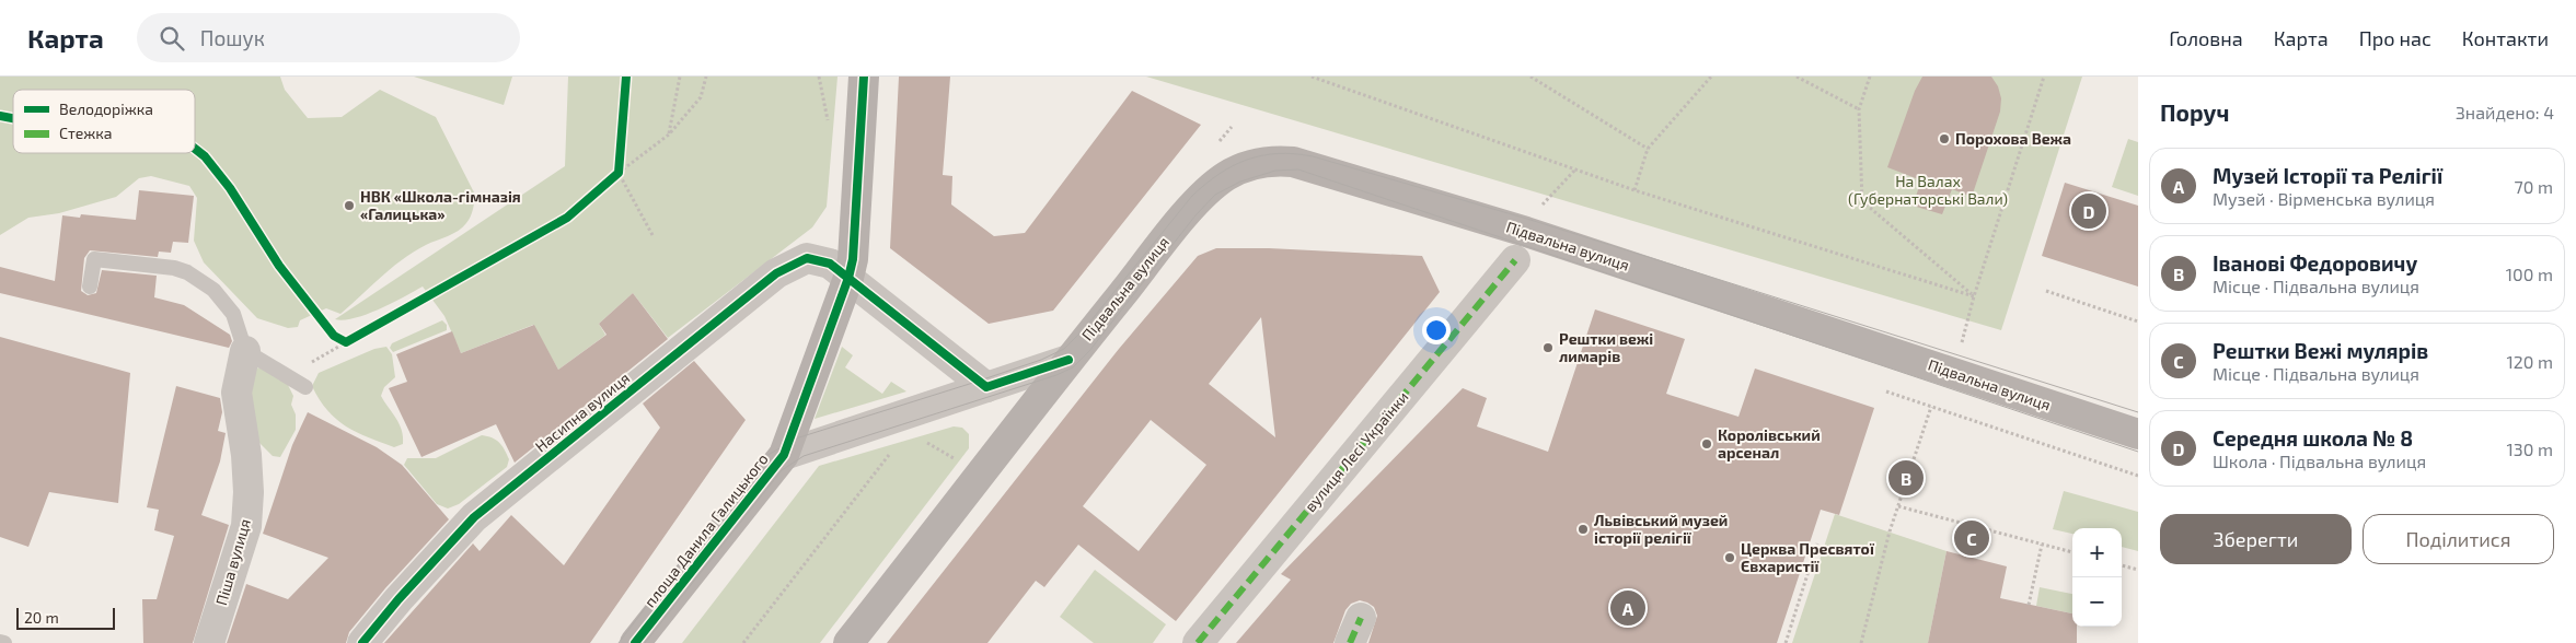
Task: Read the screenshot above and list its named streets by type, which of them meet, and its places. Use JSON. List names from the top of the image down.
{
  "streets": {
    "main road": ["Підвальна вулиця", "площа Данила Галицького"],
    "street": ["Насипна вулиця", "вулиця Лесі Українки", "Піша вулиця"]
  },
  "crossings": [
    ["Підвальна вулиця", "площа Данила Галицького"],
    ["Насипна вулиця", "площа Данила Галицького"]
  ],
  "parks": ["На Валах (Губернаторські Вали)"],
  "places": [
    "Порохова Вежа",
    "НВК «Школа-гімназія «Галицька»",
    "Рештки вежі лимарів",
    "Королівський арсенал",
    "Львівський музей історії релігії",
    "Церква Пресвятої Євхаристії"
  ],
  "legend": ["Велодоріжка", "Стежка"],
  "scale_bar": "20 m",
  "page": {
    "header": "Карта",
    "search": "Пошук",
    "nav": [
      "Головна",
      "Карта",
      "Про нас",
      "Контакти"
    ],
    "heading": ["Поруч", "Знайдено: 4"],
    "list": [
      {
        "mark": "A",
        "name": "Музей Історії та Релігії",
        "note": "Музей · Вірменська вулиця",
        "value": "70 m"
      },
      {
        "mark": "B",
        "name": "Іванові Федоровичу",
        "note": "Місце · Підвальна вулиця",
        "value": "100 m"
      },
      {
        "mark": "C",
        "name": "Рештки Вежі мулярів",
        "note": "Місце · Підвальна вулиця",
        "value": "120 m"
      },
      {
        "mark": "D",
        "name": "Середня школа № 8",
        "note": "Школа · Підвальна вулиця",
        "value": "130 m"
      }
    ],
    "pins": [
      "D",
      "B",
      "C",
      "A"
    ],
    "buttons": ["Зберегти", "Поділитися"],
    "map_buttons": ["+", "−"],
    "scale": "20 m"
  }
}
